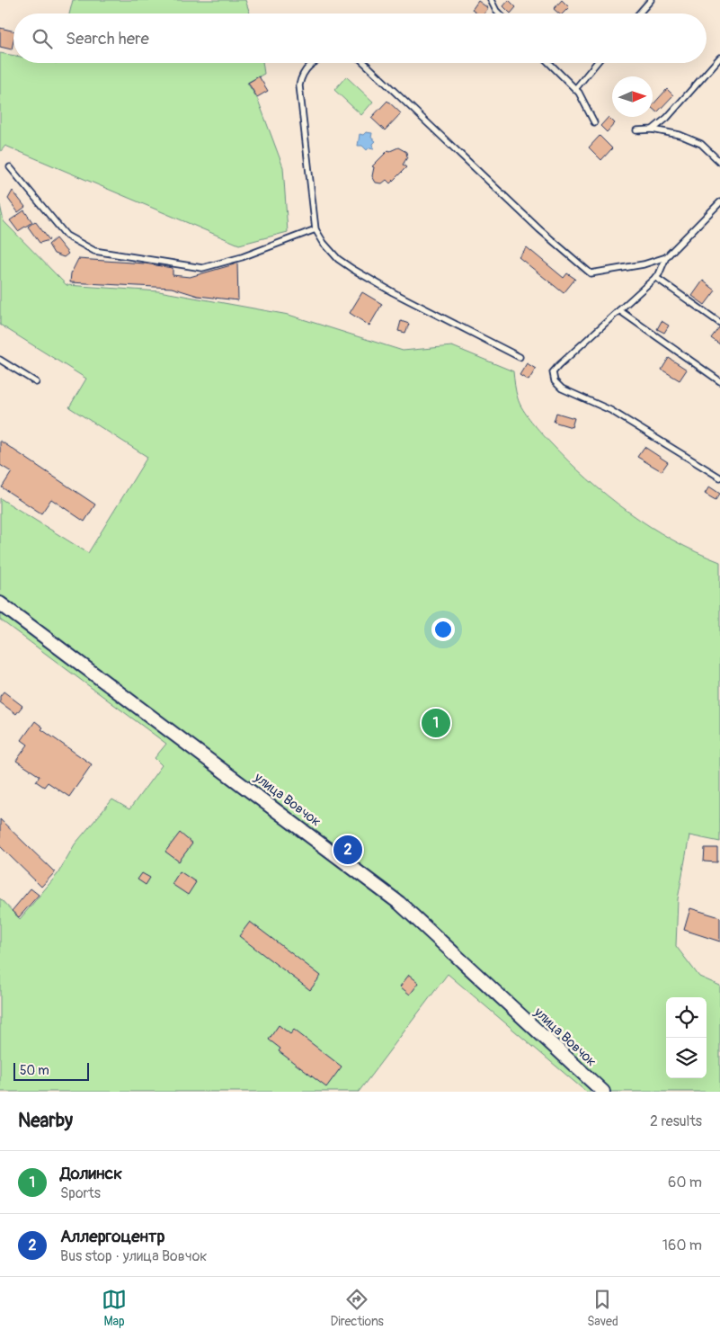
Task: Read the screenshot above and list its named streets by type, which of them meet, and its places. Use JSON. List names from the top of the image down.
{
  "streets": {
    "street": ["улица Вовчок"]
  },
  "scale_bar": "50 m",
  "north": "right",
  "page": {
    "search": "Search here",
    "pins": ["1", "2"],
    "scale": "50 m",
    "heading": ["Nearby", "2 results"],
    "list": [
      {
        "mark": "1",
        "name": "Долинск",
        "note": "Sports",
        "value": "60 m"
      },
      {
        "mark": "2",
        "name": "Аллергоцентр",
        "note": "Bus stop · улица Вовчок",
        "value": "160 m"
      }
    ],
    "nav": ["Map", "Directions", "Saved"]
  }
}
